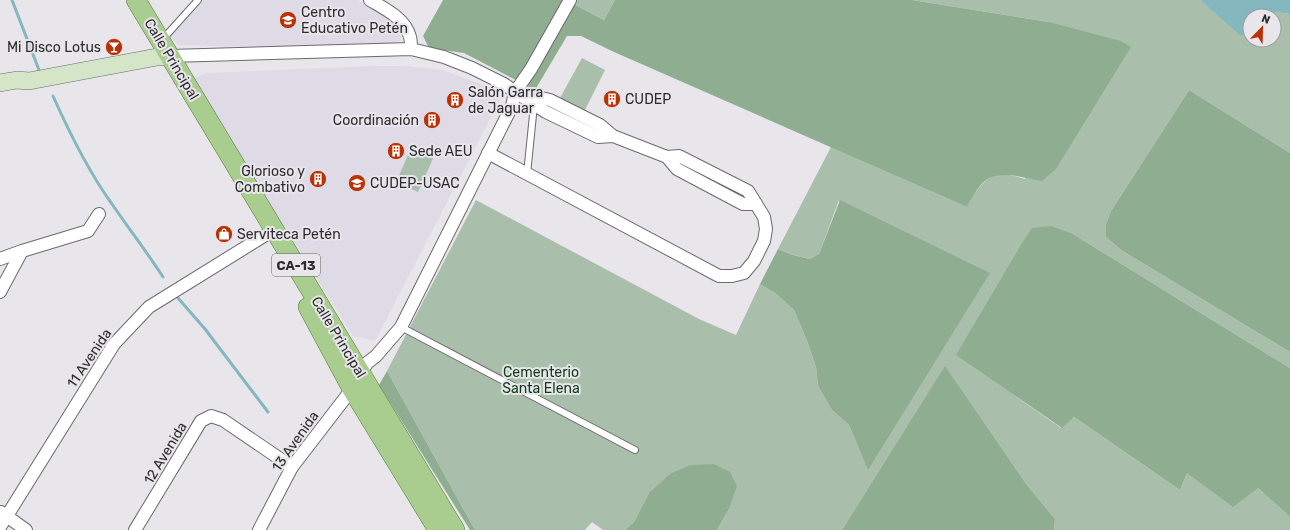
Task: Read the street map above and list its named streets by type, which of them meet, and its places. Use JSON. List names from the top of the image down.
{
  "streets": {
    "main road": ["Calle Principal", "CA-13"],
    "street": ["11 Avenida", "13 Avenida", "12 Avenida"]
  },
  "crossings": [
    ["Calle Principal", "11 Avenida"],
    ["Calle Principal", "13 Avenida"],
    ["13 Avenida", "12 Avenida"]
  ],
  "parks": ["Cementerio Santa Elena"],
  "places": {
    "school or university": ["Centro Educativo Petén", "CUDEP-USAC"],
    "bar": ["Mi Disco Lotus"],
    "building": [
      "CUDEP",
      "Salón Garra de Jaguar",
      "Coordinación",
      "Sede AEU",
      "Glorioso y Combativo"
    ],
    "shop": ["Serviteca Petén"]
  },
  "north": "top right"
}
